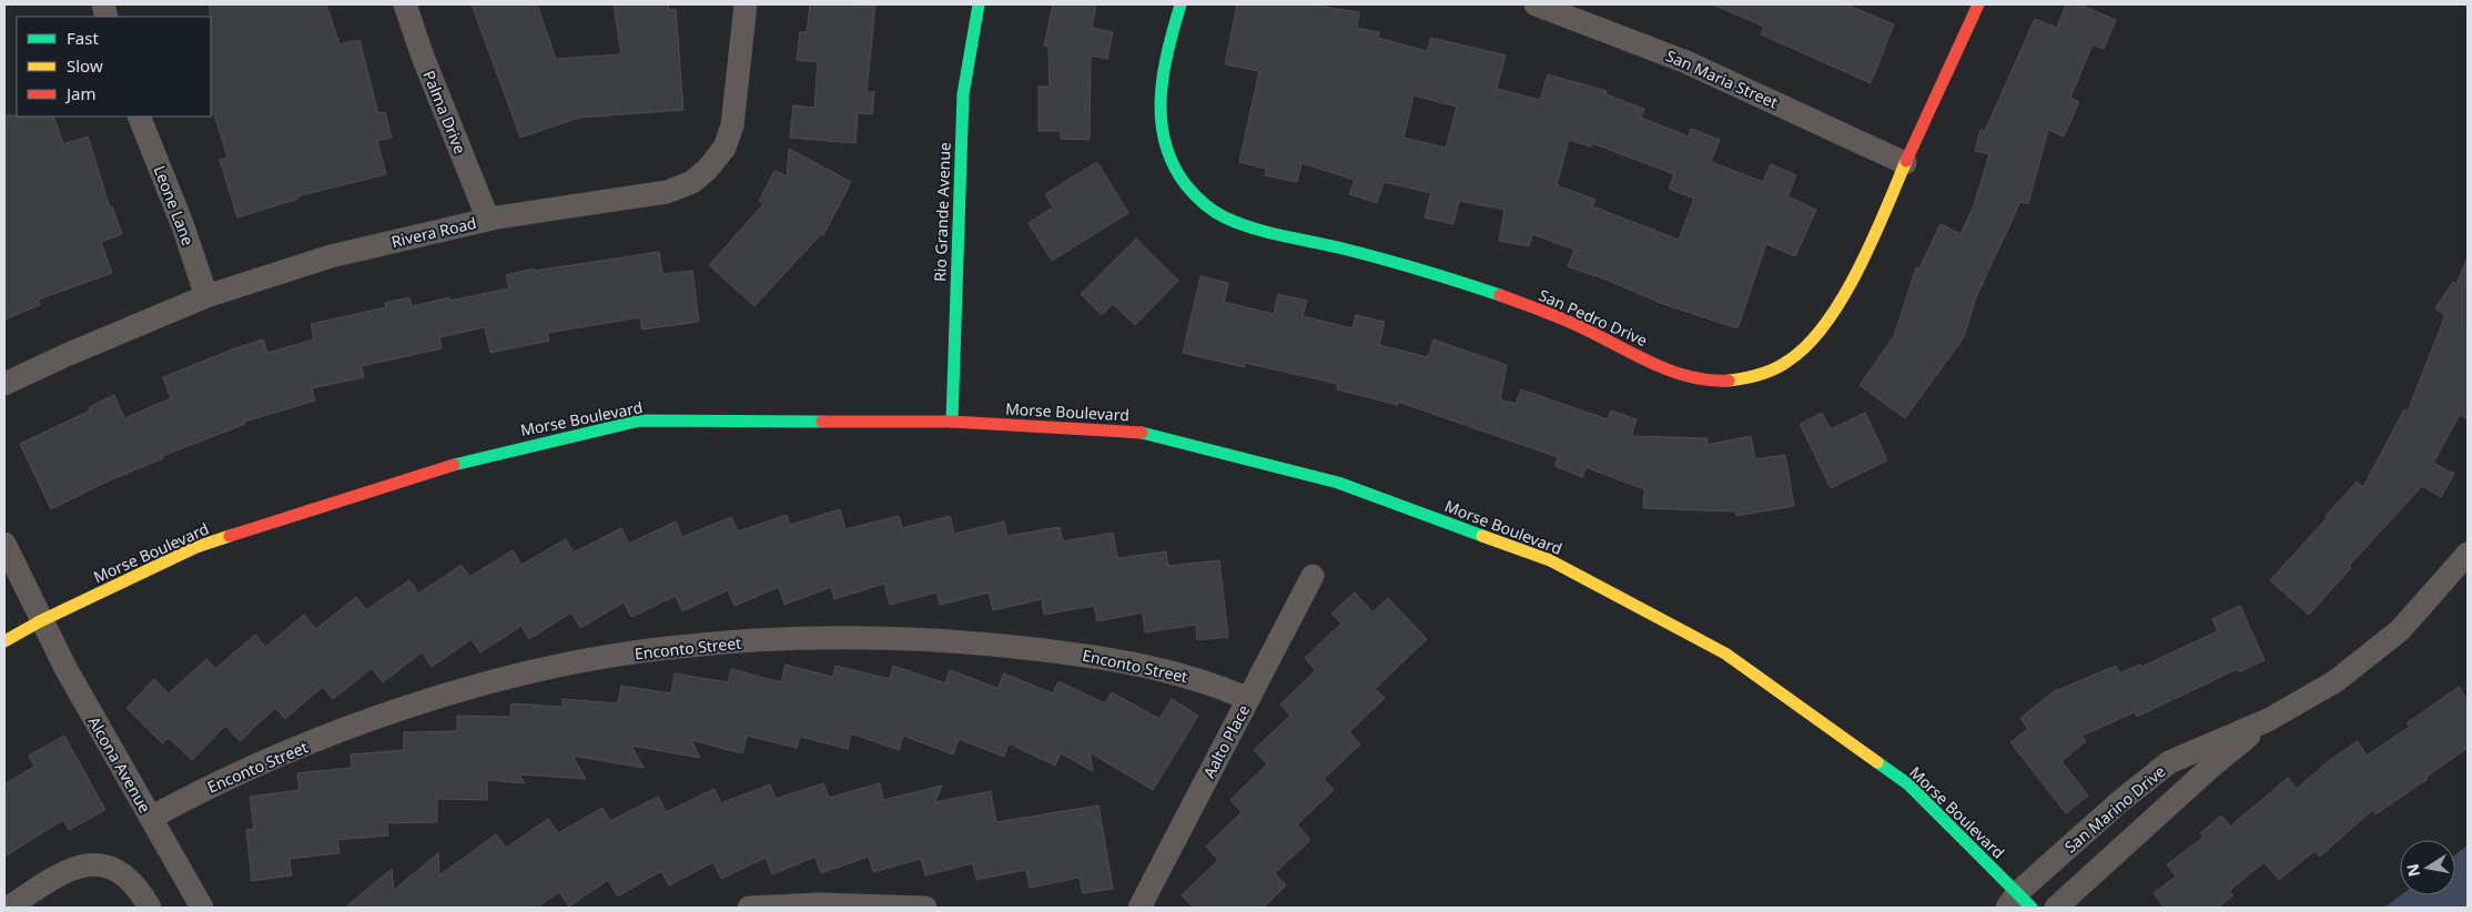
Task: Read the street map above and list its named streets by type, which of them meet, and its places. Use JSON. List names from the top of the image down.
{
  "streets": {
    "street": [
      "San Maria Street",
      "Palma Drive",
      "Leone Lane",
      "Rio Grande Avenue",
      "Rivera Road",
      "San Pedro Drive",
      "Morse Boulevard",
      "Enconto Street",
      "Aalto Place",
      "Alcona Avenue",
      "San Marino Drive"
    ]
  },
  "crossings": [
    ["San Maria Street", "San Pedro Drive"],
    ["Palma Drive", "Rivera Road"],
    ["Leone Lane", "Rivera Road"],
    ["Rio Grande Avenue", "Morse Boulevard"],
    ["Morse Boulevard", "Alcona Avenue"],
    ["Morse Boulevard", "San Marino Drive"],
    ["Enconto Street", "Aalto Place"],
    ["Enconto Street", "Alcona Avenue"]
  ],
  "legend": ["Fast", "Slow", "Jam"],
  "north": "left"
}
